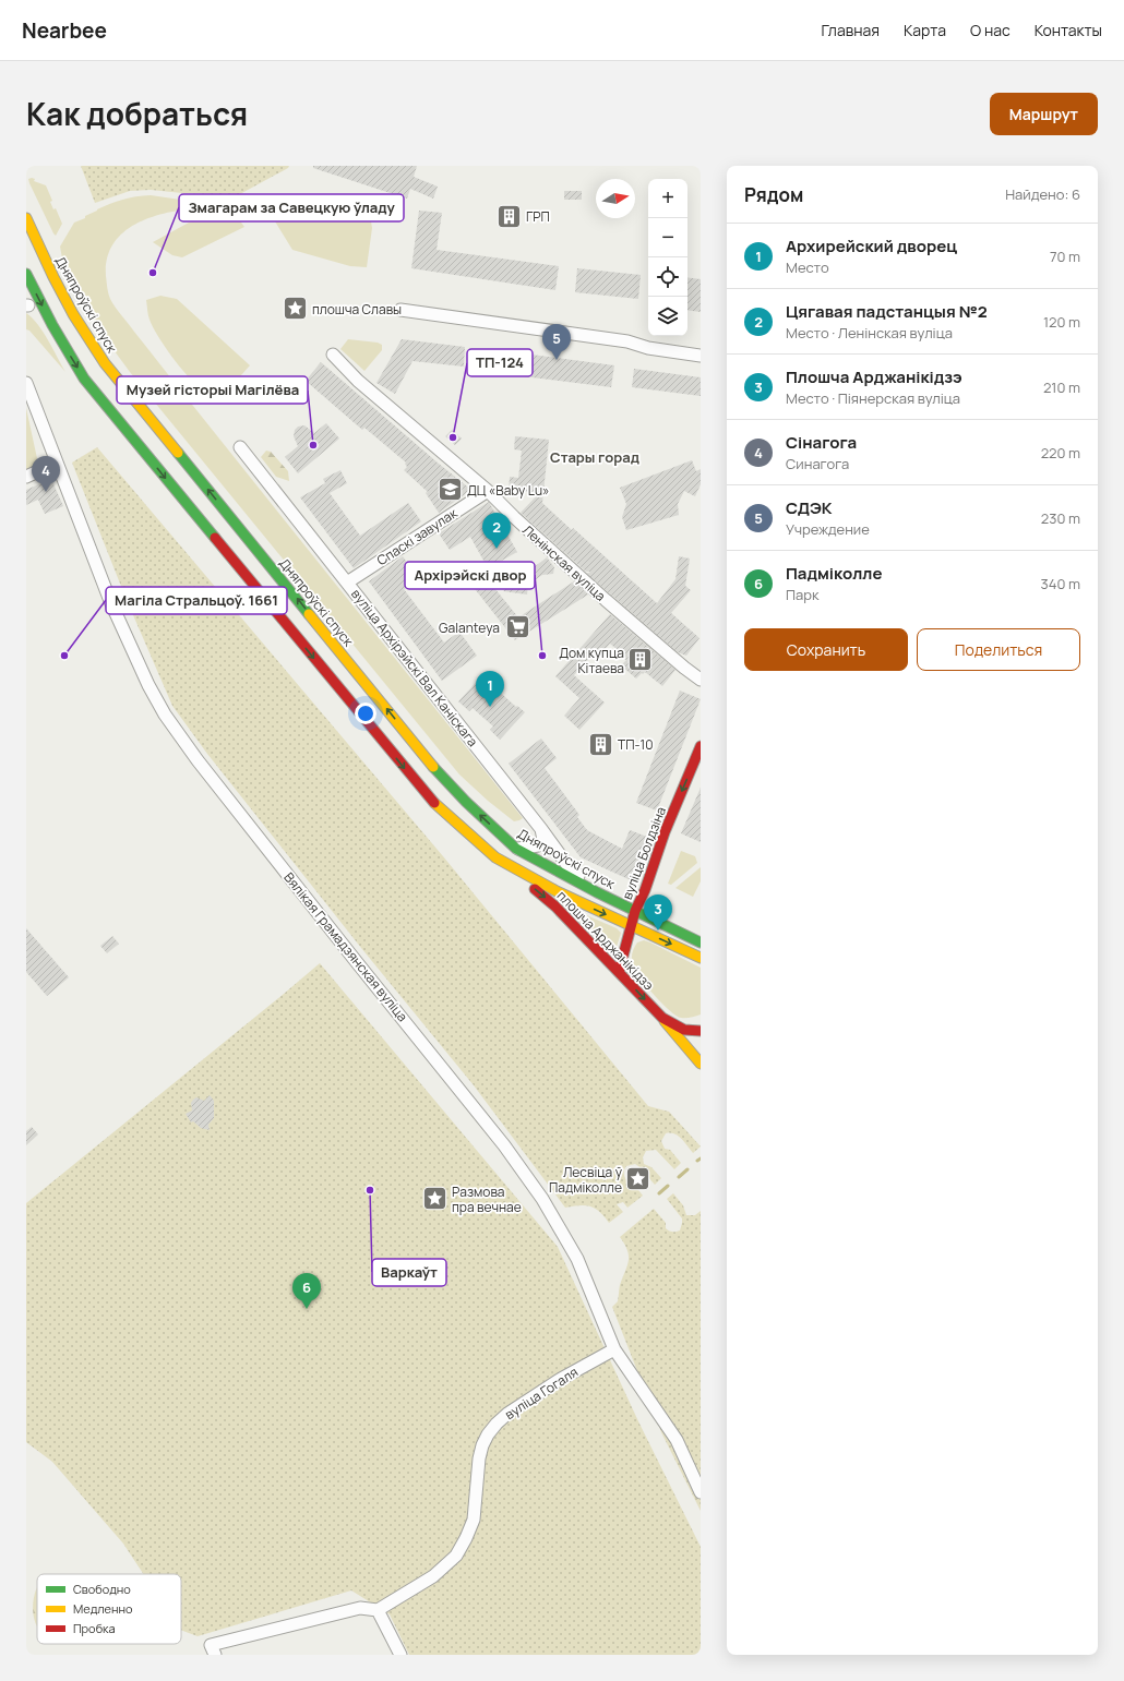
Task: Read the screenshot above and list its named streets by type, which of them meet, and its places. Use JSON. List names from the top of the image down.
{
  "streets": {
    "main road": ["Дняпроўскі спуск", "вуліца Болдзіна", "плошча Арджанікідзэ"],
    "street": [
      "Спаскі завулак",
      "Ленінская вуліца",
      "вуліца Архірэйскі Вал Каніскага",
      "Вялікая Грамадзянская вуліца",
      "вуліца Гогаля"
    ]
  },
  "crossings": [
    ["Дняпроўскі спуск", "вуліца Архірэйскі Вал Каніскага"],
    ["Дняпроўскі спуск", "вуліца Болдзіна"],
    ["Спаскі завулак", "Ленінская вуліца"],
    ["Спаскі завулак", "вуліца Архірэйскі Вал Каніскага"],
    ["вуліца Болдзіна", "плошча Арджанікідзэ"],
    ["Вялікая Грамадзянская вуліца", "вуліца Гогаля"]
  ],
  "one_way": ["вуліца Болдзіна"],
  "districts": ["Стары горад"],
  "places": {
    "building": ["ГРП", "Дом купца Кітаева", "ТП-10"],
    "other": [
      "Змагарам за Савецкую ўладу",
      "ТП-124",
      "Музей гісторыі Магілёва",
      "Магіла Стральцоў. 1661",
      "Архірэйскі двор",
      "Варкаўт"
    ],
    "place": ["плошча Славы", "Лесвіца ў Падміколле", "Размова пра вечнае"],
    "school or university": ["ДЦ «Baby Lu»"],
    "supermarket": ["Galanteya"]
  },
  "legend": ["Свободно", "Медленно", "Пробка"],
  "north": "right",
  "page": {
    "header": "Nearbee",
    "nav": [
      "Главная",
      "Карта",
      "О нас",
      "Контакты"
    ],
    "title": "Как добраться",
    "buttons": [
      "Маршрут",
      ["Сохранить", "Поделиться"]
    ],
    "heading": ["Рядом", "Найдено: 6"],
    "map_buttons": ["+", "−"],
    "list": [
      {
        "mark": "1",
        "name": "Архирейский дворец",
        "note": "Место",
        "value": "70 m"
      },
      {
        "mark": "2",
        "name": "Цягавая падстанцыя №2",
        "note": "Место · Ленінская вуліца",
        "value": "120 m"
      },
      {
        "mark": "3",
        "name": "Плошча Арджанікідзэ",
        "note": "Место · Піянерская вуліца",
        "value": "210 m"
      },
      {
        "mark": "4",
        "name": "Сінагога",
        "note": "Синагога",
        "value": "220 m"
      },
      {
        "mark": "5",
        "name": "СДЭК",
        "note": "Учреждение",
        "value": "230 m"
      },
      {
        "mark": "6",
        "name": "Падміколле",
        "note": "Парк",
        "value": "340 m"
      }
    ],
    "pins": [
      "5",
      "4",
      "2",
      "1",
      "3",
      "6"
    ]
  }
}
